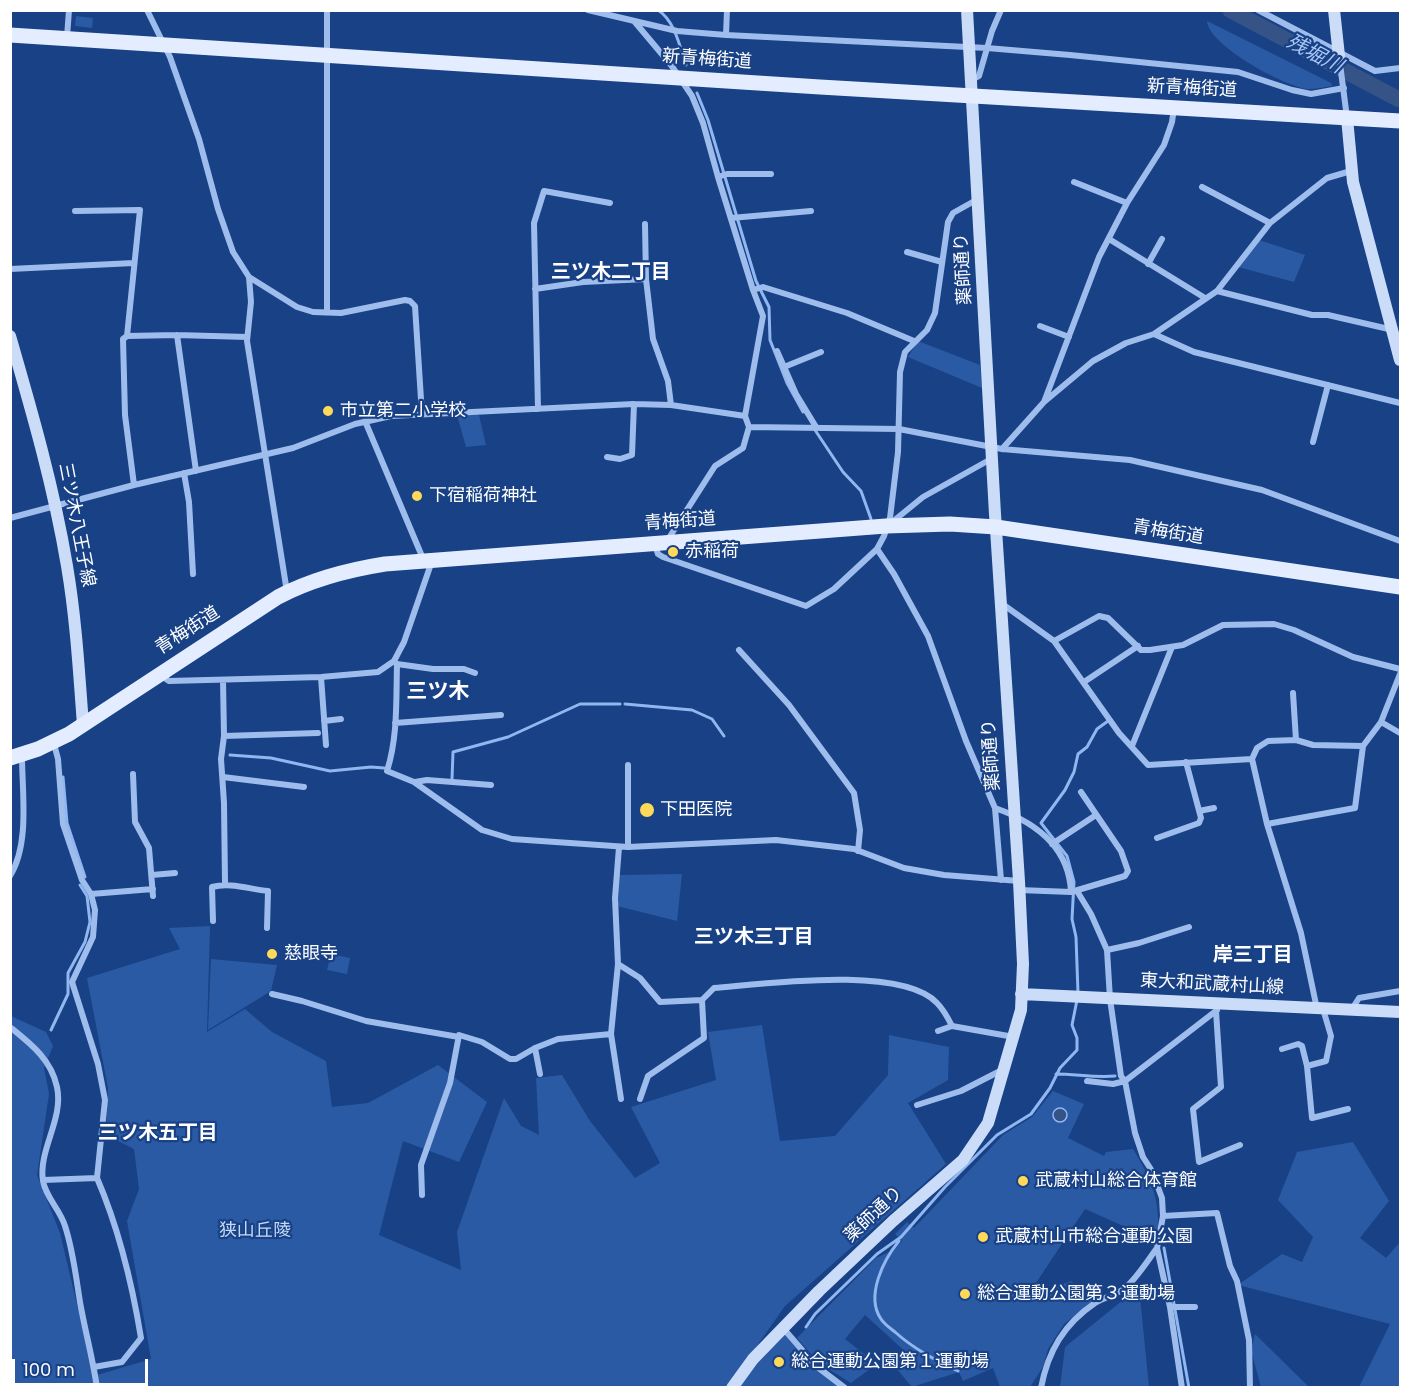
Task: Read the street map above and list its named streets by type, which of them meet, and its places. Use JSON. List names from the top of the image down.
{
  "streets": {
    "main road": ["新青梅街道", "青梅街道"],
    "street": ["薬師通り", "三ツ木八王子線", "東大和武蔵村山線"]
  },
  "crossings": [
    ["新青梅街道", "薬師通り"],
    ["薬師通り", "青梅街道"],
    ["薬師通り", "東大和武蔵村山線"],
    ["青梅街道", "三ツ木八王子線"]
  ],
  "districts": [
    "三ツ木二丁目",
    "三ツ木",
    "三ツ木三丁目",
    "岸三丁目",
    "三ツ木五丁目"
  ],
  "water": ["残堀川"],
  "parks": ["狭山丘陵"],
  "places": [
    "市立第二小学校",
    "下宿稲荷神社",
    "赤稲荷",
    "下田医院",
    "慈眼寺",
    "武蔵村山総合体育館",
    "武蔵村山市総合運動公園",
    "総合運動公園第３運動場",
    "総合運動公園第１運動場"
  ],
  "scale_bar": "100 m"
}
